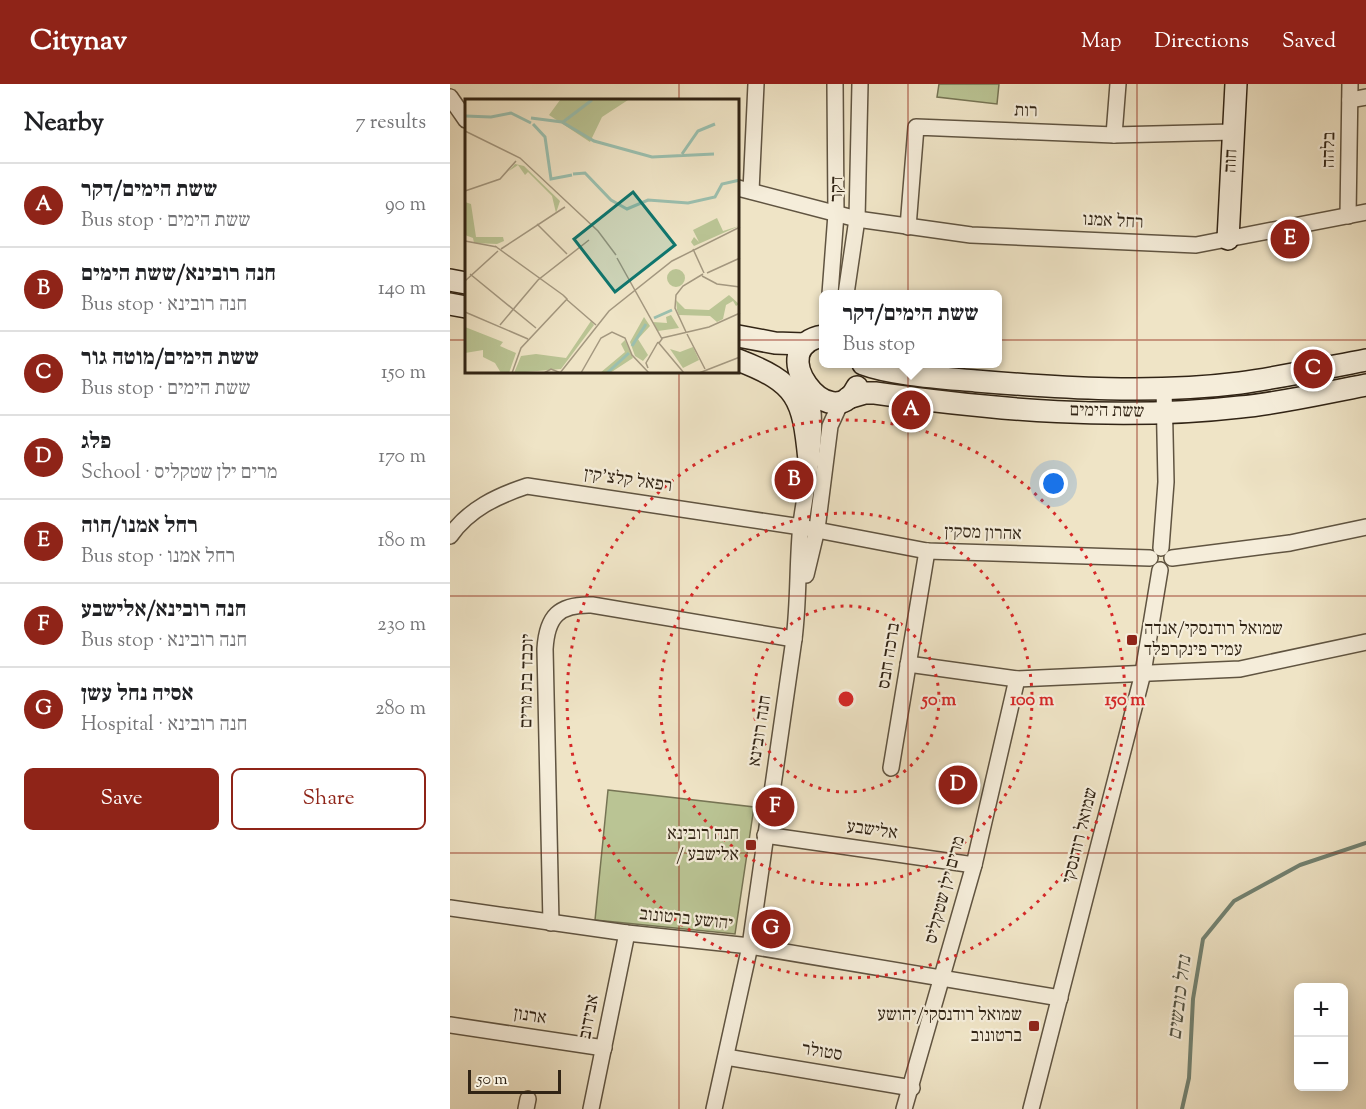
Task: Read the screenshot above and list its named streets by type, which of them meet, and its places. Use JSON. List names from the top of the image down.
{
  "streets": {
    "main road": ["חוה", "ששת הימים"],
    "street": [
      "רות",
      "בלהה",
      "דקר",
      "רחל אמנו",
      "רפאל קלצ'קין",
      "אהרון מסקין",
      "ברכה חבס",
      "יוכבד בת מרים",
      "חנה רובינא",
      "אלישבע",
      "שמואל רודנסקי",
      "מרים ילן שטקליס",
      "יהושע ברטונוב",
      "ארנון",
      "אבידוב",
      "סטולר"
    ]
  },
  "crossings": [
    ["רות", "חוה"],
    ["רות", "רחל אמנו"],
    ["בלהה", "רחל אמנו"],
    ["חוה", "רחל אמנו"],
    ["דקר", "רחל אמנו"],
    ["ששת הימים", "חנה רובינא"],
    ["ששת הימים", "שמואל רודנסקי"],
    ["רפאל קלצ'קין", "אהרון מסקין"],
    ["רפאל קלצ'קין", "חנה רובינא"],
    ["אהרון מסקין", "ברכה חבס"],
    ["אהרון מסקין", "חנה רובינא"],
    ["אהרון מסקין", "שמואל רודנסקי"],
    ["יוכבד בת מרים", "חנה רובינא"],
    ["יוכבד בת מרים", "יהושע ברטונוב"],
    ["חנה רובינא", "אלישבע"],
    ["חנה רובינא", "יהושע ברטונוב"],
    ["חנה רובינא", "סטולר"],
    ["אלישבע", "מרים ילן שטקליס"],
    ["שמואל רודנסקי", "יהושע ברטונוב"],
    ["מרים ילן שטקליס", "יהושע ברטונוב"],
    ["מרים ילן שטקליס", "סטולר"],
    ["יהושע ברטונוב", "אבידוב"],
    ["ארנון", "אבידוב"]
  ],
  "water": ["נחל כובשים"],
  "places": {
    "transit": ["שמואל רודנסקי/אנדה עמיר פינקרפלד", "חנה רובינא / אלישבע", "שמואל רודנסקי/יהושע ברטונוב"]
  },
  "scale_bar": "50 m",
  "page": {
    "header": "Citynav",
    "nav": ["Map", "Directions", "Saved"],
    "heading": ["Nearby", "7 results"],
    "list": [
      {
        "mark": "A",
        "name": "ששת הימים/דקר",
        "note": "Bus stop · ששת הימים",
        "value": "90 m"
      },
      {
        "mark": "B",
        "name": "חנה רובינא/ששת הימים",
        "note": "Bus stop · חנה רובינא",
        "value": "140 m"
      },
      {
        "mark": "C",
        "name": "ששת הימים/מוטה גור",
        "note": "Bus stop · ששת הימים",
        "value": "150 m"
      },
      {
        "mark": "D",
        "name": "פלג",
        "note": "School · מרים ילן שטקליס",
        "value": "170 m"
      },
      {
        "mark": "E",
        "name": "רחל אמנו/חוה",
        "note": "Bus stop · רחל אמנו",
        "value": "180 m"
      },
      {
        "mark": "F",
        "name": "חנה רובינא/אלישבע",
        "note": "Bus stop · חנה רובינא",
        "value": "230 m"
      },
      {
        "mark": "G",
        "name": "אסיה נחל עשן",
        "note": "Hospital · חנה רובינא",
        "value": "280 m"
      }
    ],
    "pins": [
      "E",
      "C",
      "A",
      "B",
      "D",
      "F",
      "G"
    ],
    "popup": ["ששת הימים/דקר", "Bus stop"],
    "buttons": ["Save", "Share"],
    "map_buttons": ["+", "−"],
    "scale": "50 m"
  },
  "rings": ["50 m", "100 m", "150 m"]
}
